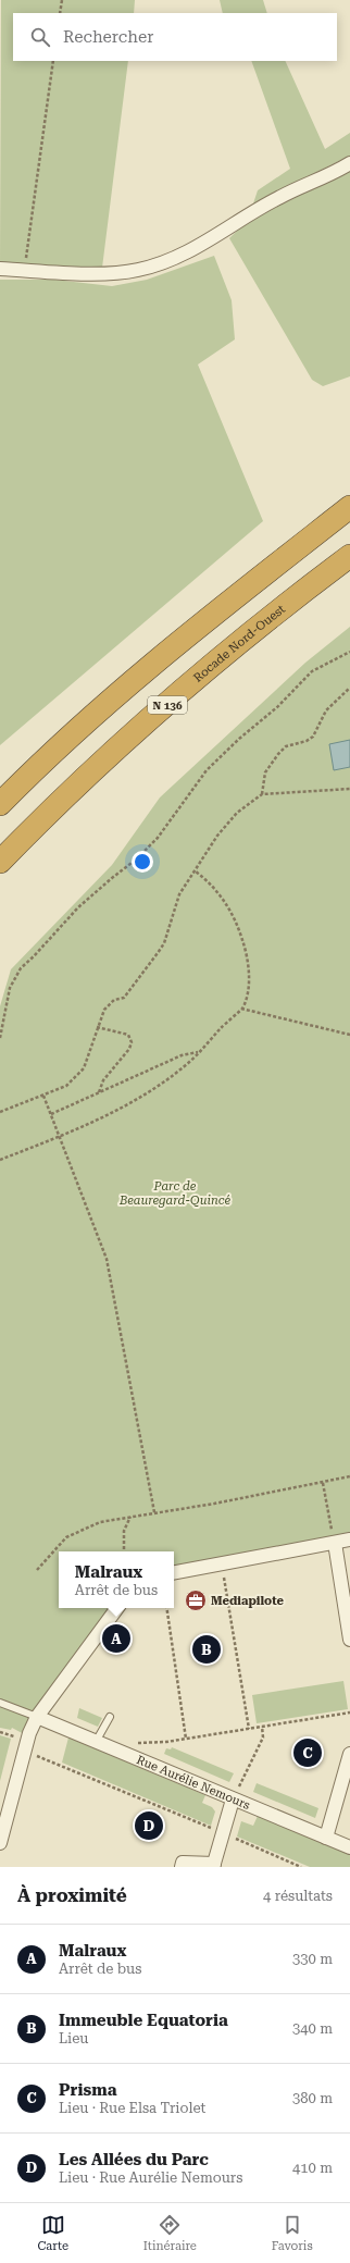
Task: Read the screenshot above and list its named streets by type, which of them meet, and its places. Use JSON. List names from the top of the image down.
{
  "streets": {
    "highway": ["Rocade Nord-Ouest", "N 136"],
    "street": ["Rue Aurélie Nemours"]
  },
  "parks": ["Parc de Beauregard-Quincé"],
  "places": {
    "office": ["Mediapilote"]
  },
  "page": {
    "search": "Rechercher",
    "popup": ["Malraux", "Arrêt de bus"],
    "pins": [
      "A",
      "B",
      "C",
      "D"
    ],
    "heading": ["À proximité", "4 résultats"],
    "list": [
      {
        "mark": "A",
        "name": "Malraux",
        "note": "Arrêt de bus",
        "value": "330 m"
      },
      {
        "mark": "B",
        "name": "Immeuble Equatoria",
        "note": "Lieu",
        "value": "340 m"
      },
      {
        "mark": "C",
        "name": "Prisma",
        "note": "Lieu · Rue Elsa Triolet",
        "value": "380 m"
      },
      {
        "mark": "D",
        "name": "Les Allées du Parc",
        "note": "Lieu · Rue Aurélie Nemours",
        "value": "410 m"
      }
    ],
    "nav": ["Carte", "Itinéraire", "Favoris"]
  }
}
